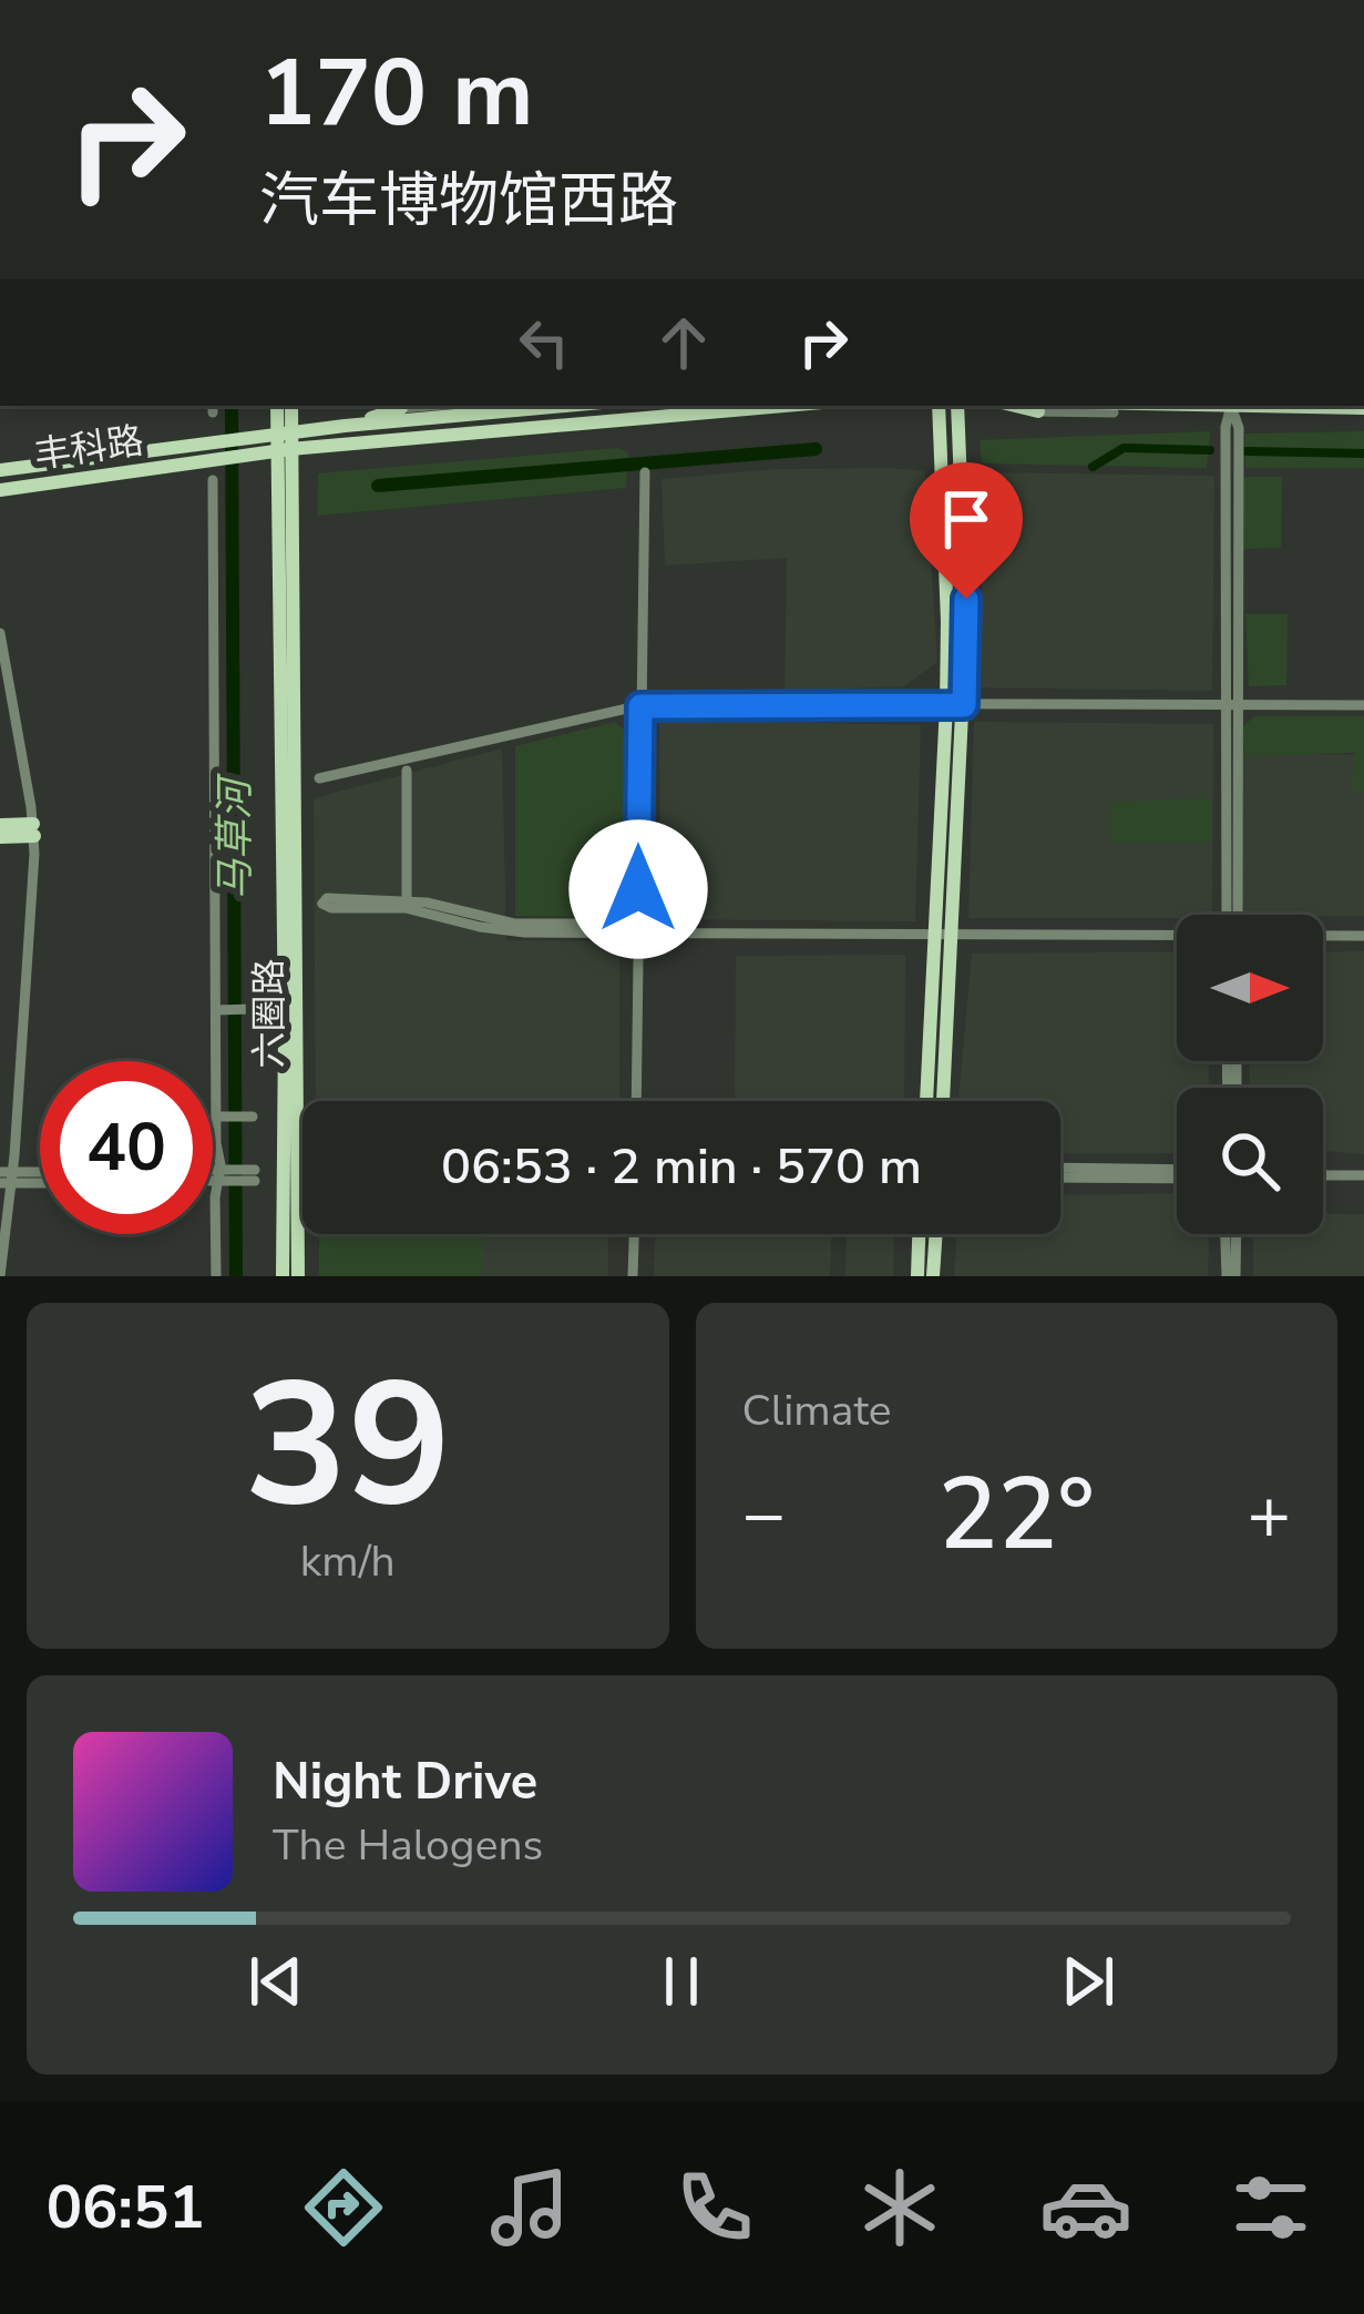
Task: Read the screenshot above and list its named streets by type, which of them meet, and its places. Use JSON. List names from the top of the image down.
{
  "streets": {
    "main road": ["丰科路", "六圈路"]
  },
  "crossings": [
    ["丰科路", "六圈路"]
  ],
  "water": ["马草河"],
  "north": "right",
  "page": {
    "turn": ["170 m", "汽车博物馆西路"],
    "limit": "40",
    "trip": "06:53 · 2 min · 570 m",
    "tile": [
      ["39", "km/h"],
      "Climate"
    ],
    "heat": ["−", "22°", "+"],
    "song": ["Night Drive", "The Halogens"],
    "tabs": "06:51"
  }
}
